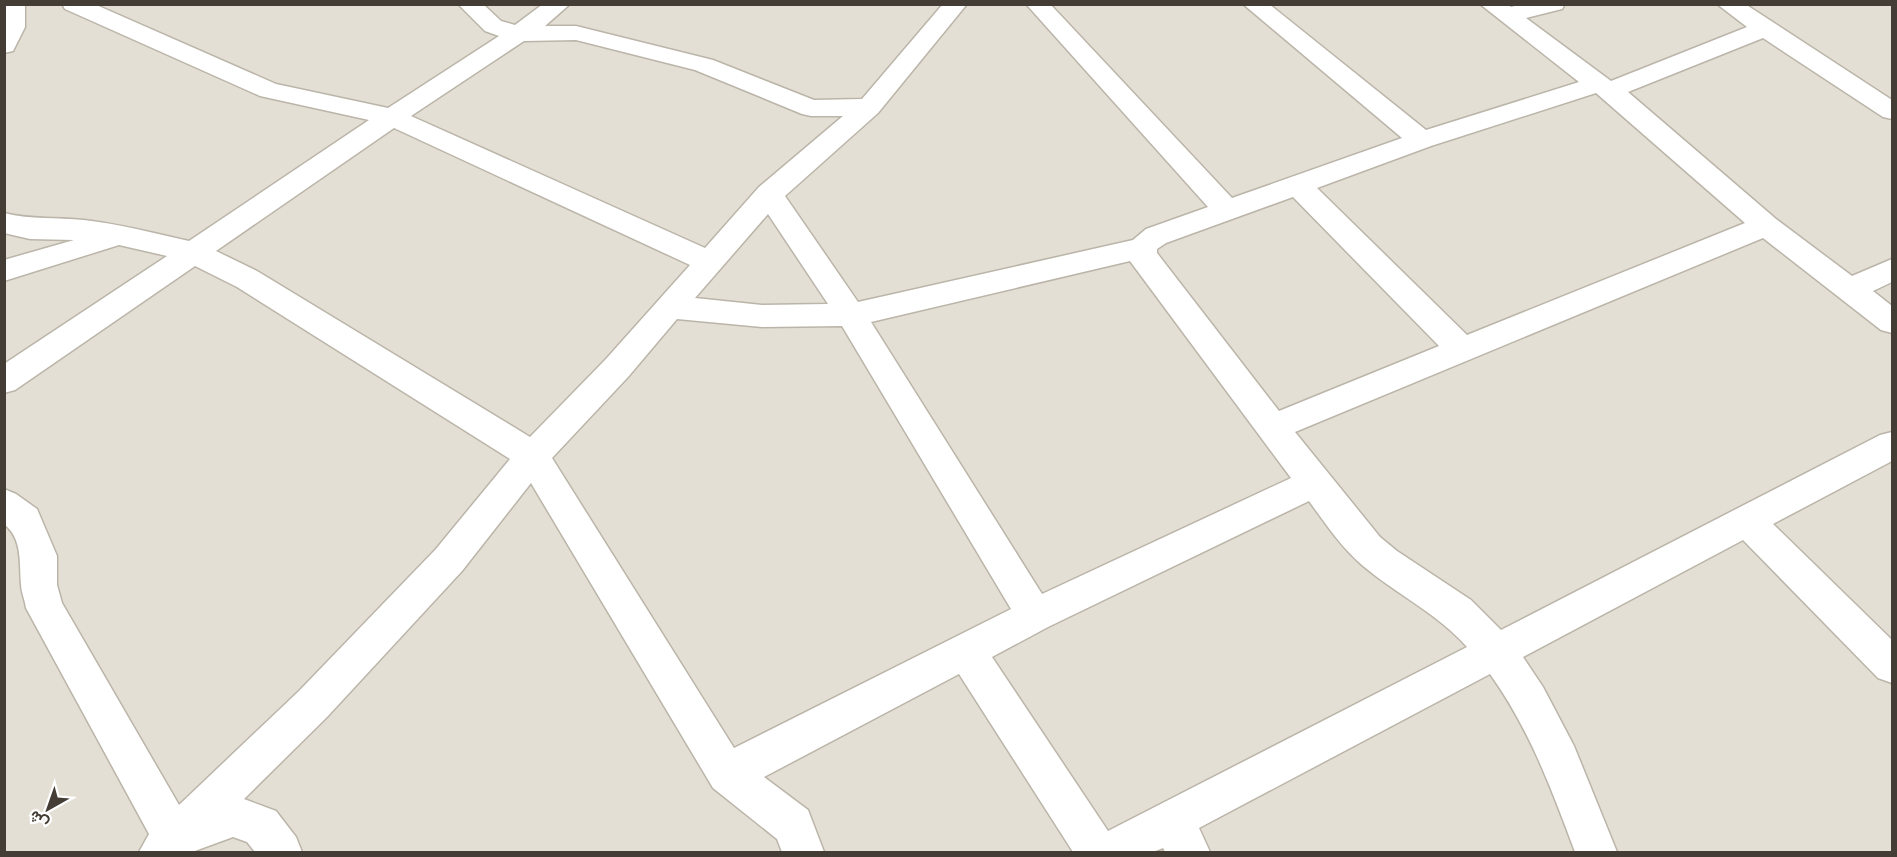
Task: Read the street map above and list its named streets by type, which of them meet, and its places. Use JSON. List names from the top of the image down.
{
  "north": "bottom left"
}
